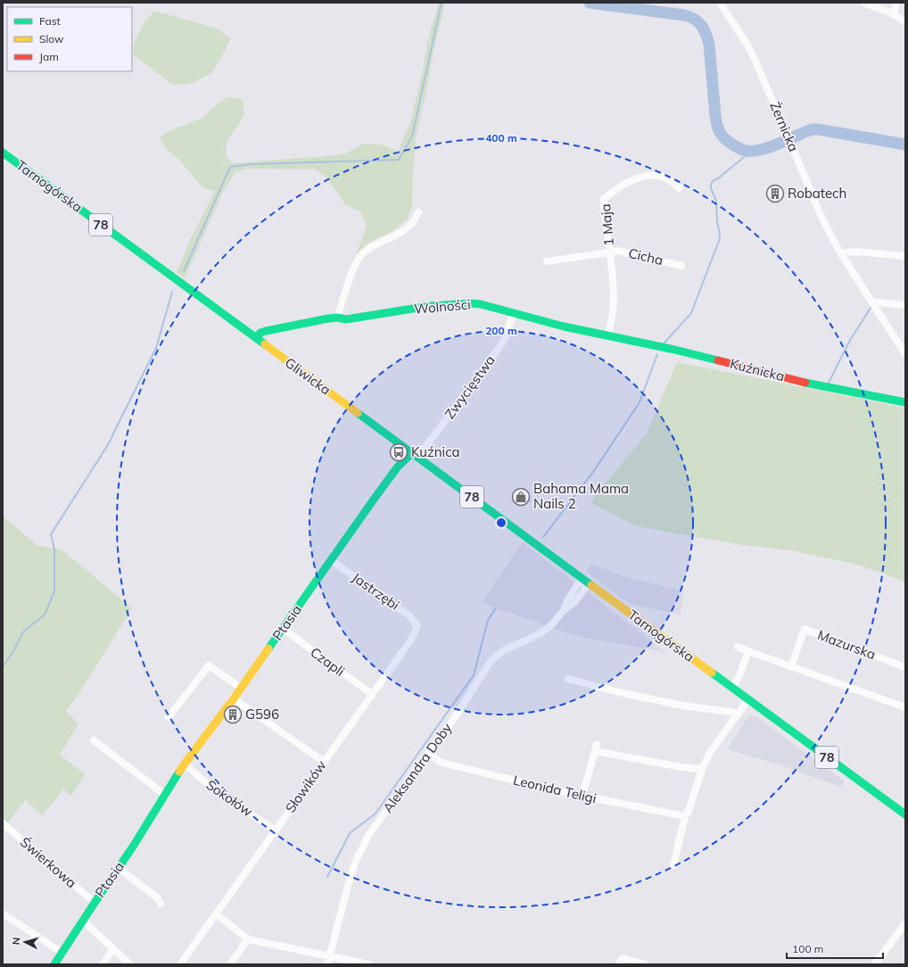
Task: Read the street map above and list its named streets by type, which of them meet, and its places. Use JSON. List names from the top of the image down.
{
  "streets": {
    "street": [
      "Żernicka",
      "Tarnogórska",
      "78",
      "1 Maja",
      "Cicha",
      "Wolności",
      "Kuźnicka",
      "Gliwicka",
      "Zwycięstwa",
      "Jastrzębi",
      "Ptasia",
      "Mazurska",
      "Czapli",
      "Aleksandra Doby",
      "Słowików",
      "Leonida Teligi",
      "Sokołów",
      "Świerkowa"
    ]
  },
  "crossings": [
    ["Tarnogórska", "Gliwicka"],
    ["Tarnogórska", "Zwycięstwa"],
    ["Tarnogórska", "Ptasia"],
    ["Tarnogórska", "Aleksandra Doby"],
    ["1 Maja", "Cicha"],
    ["1 Maja", "Wolności"],
    ["1 Maja", "Kuźnicka"],
    ["Wolności", "Kuźnicka"],
    ["Wolności", "Gliwicka"],
    ["Wolności", "Zwycięstwa"],
    ["Gliwicka", "Zwycięstwa"],
    ["Gliwicka", "Ptasia"],
    ["Zwycięstwa", "Ptasia"],
    ["Jastrzębi", "Ptasia"],
    ["Jastrzębi", "Słowików"],
    ["Ptasia", "Czapli"],
    ["Ptasia", "Sokołów"],
    ["Ptasia", "Świerkowa"],
    ["Czapli", "Słowików"],
    ["Aleksandra Doby", "Leonida Teligi"],
    ["Słowików", "Sokołów"]
  ],
  "places": {
    "building": ["Robatech", "G596"],
    "bus stop": ["Kuźnica"],
    "shop": ["Bahama Mama Nails 2"]
  },
  "legend": ["Fast", "Slow", "Jam"],
  "scale_bar": "100 m",
  "north": "left",
  "rings": ["400 m", "200 m"]
}
